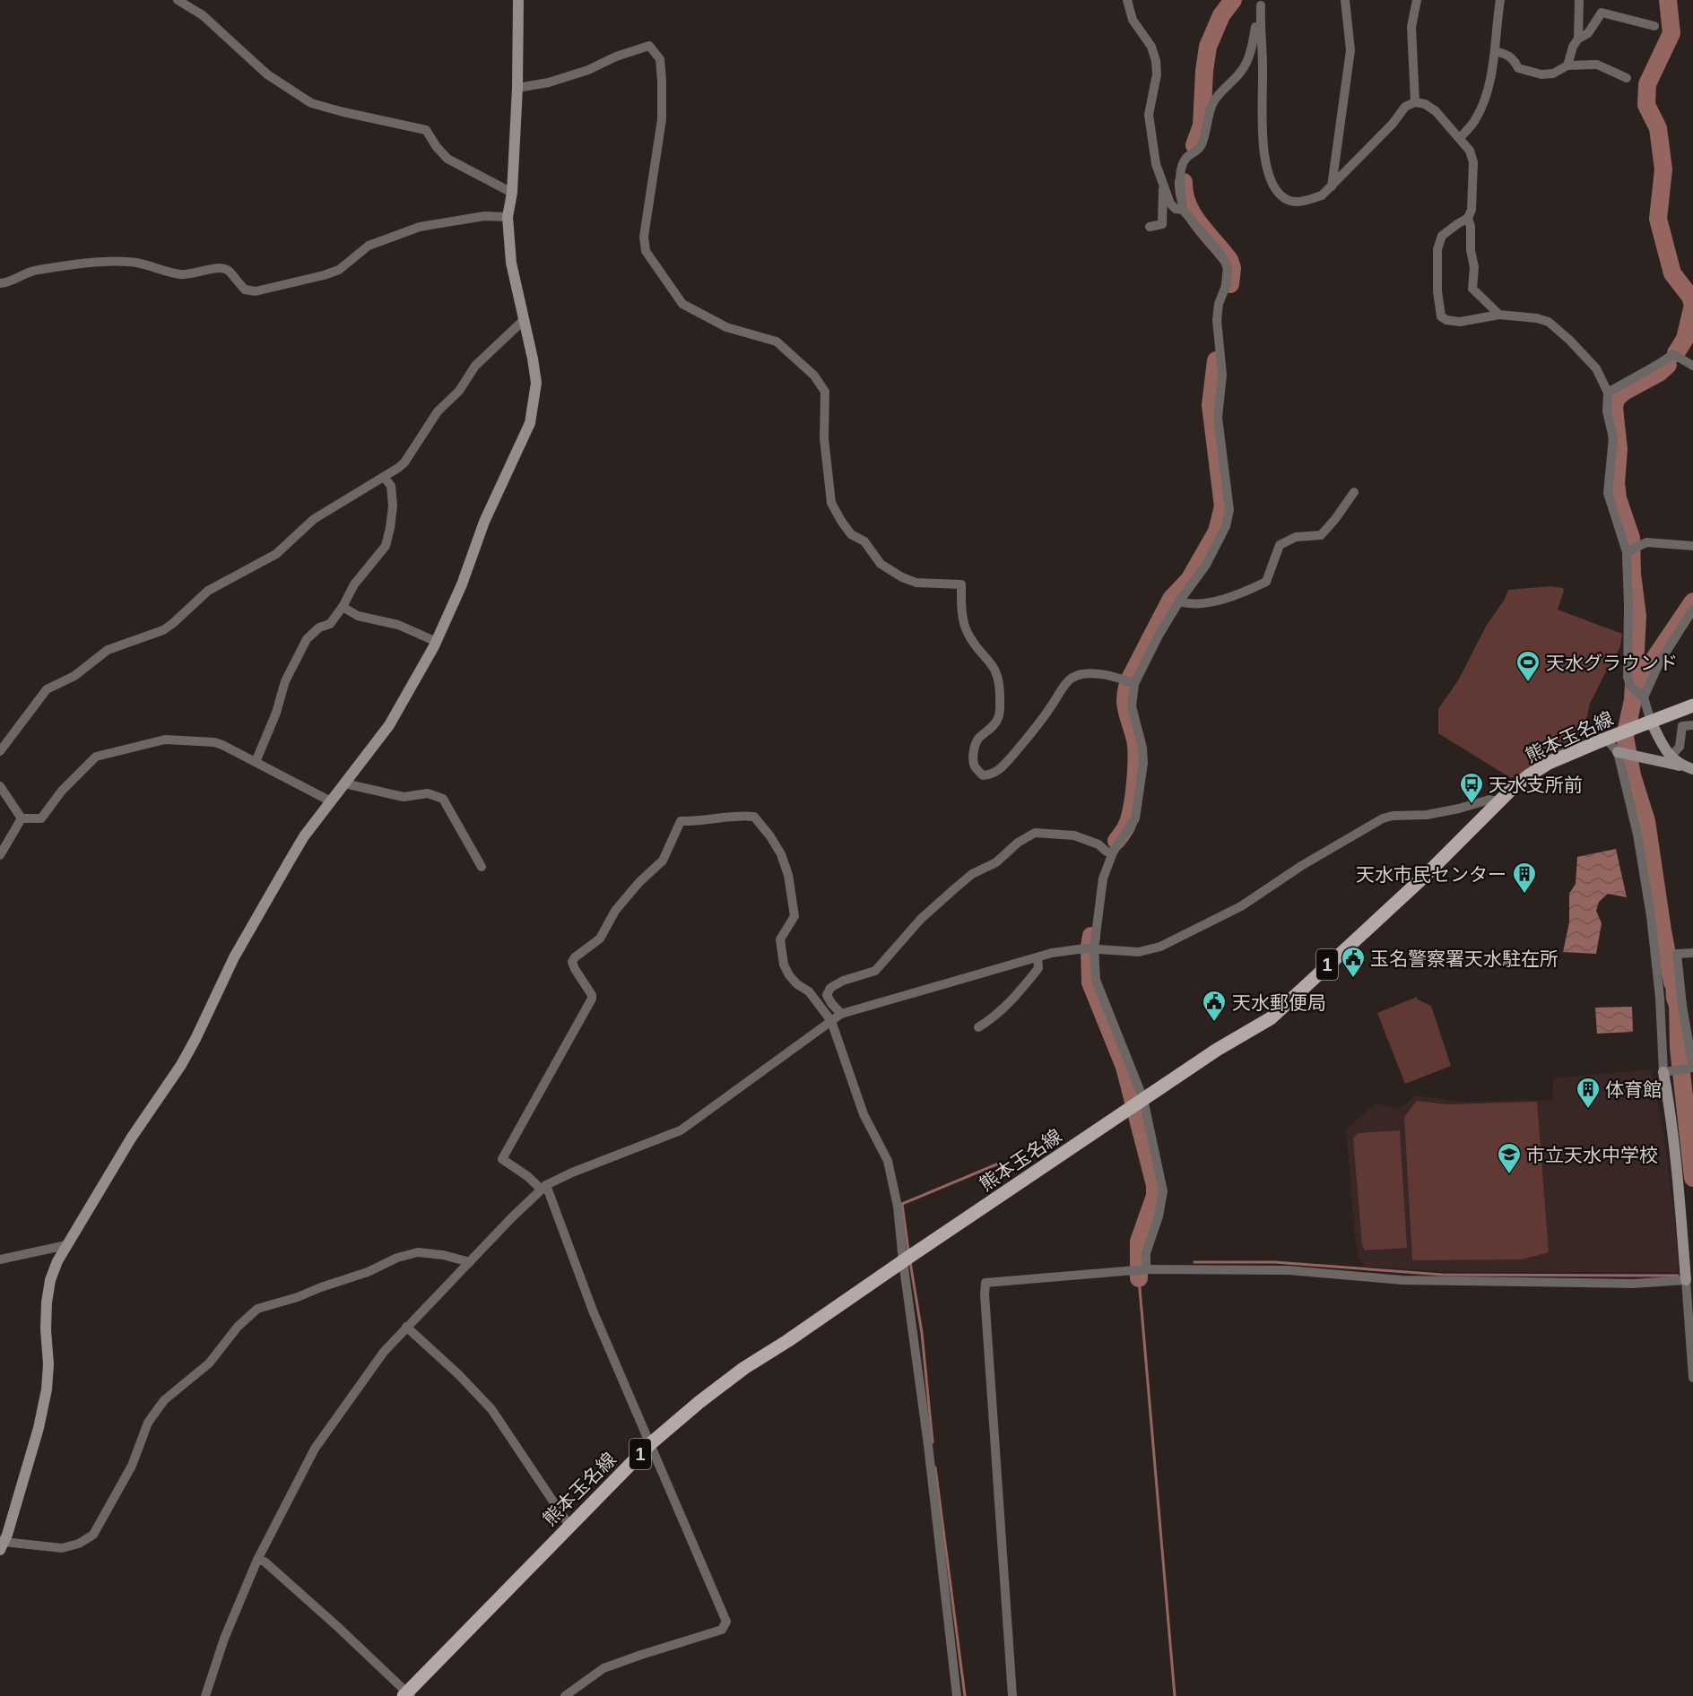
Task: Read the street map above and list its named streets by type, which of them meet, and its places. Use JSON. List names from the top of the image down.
{
  "streets": {
    "main road": ["熊本玉名線", "1"]
  },
  "places": {
    "sports": ["天水グラウンド"],
    "bus stop": ["天水支所前"],
    "building": ["天水市民センター", "体育館"],
    "public building": ["玉名警察署天水駐在所", "天水郵便局"],
    "school or university": ["市立天水中学校"]
  }
}
